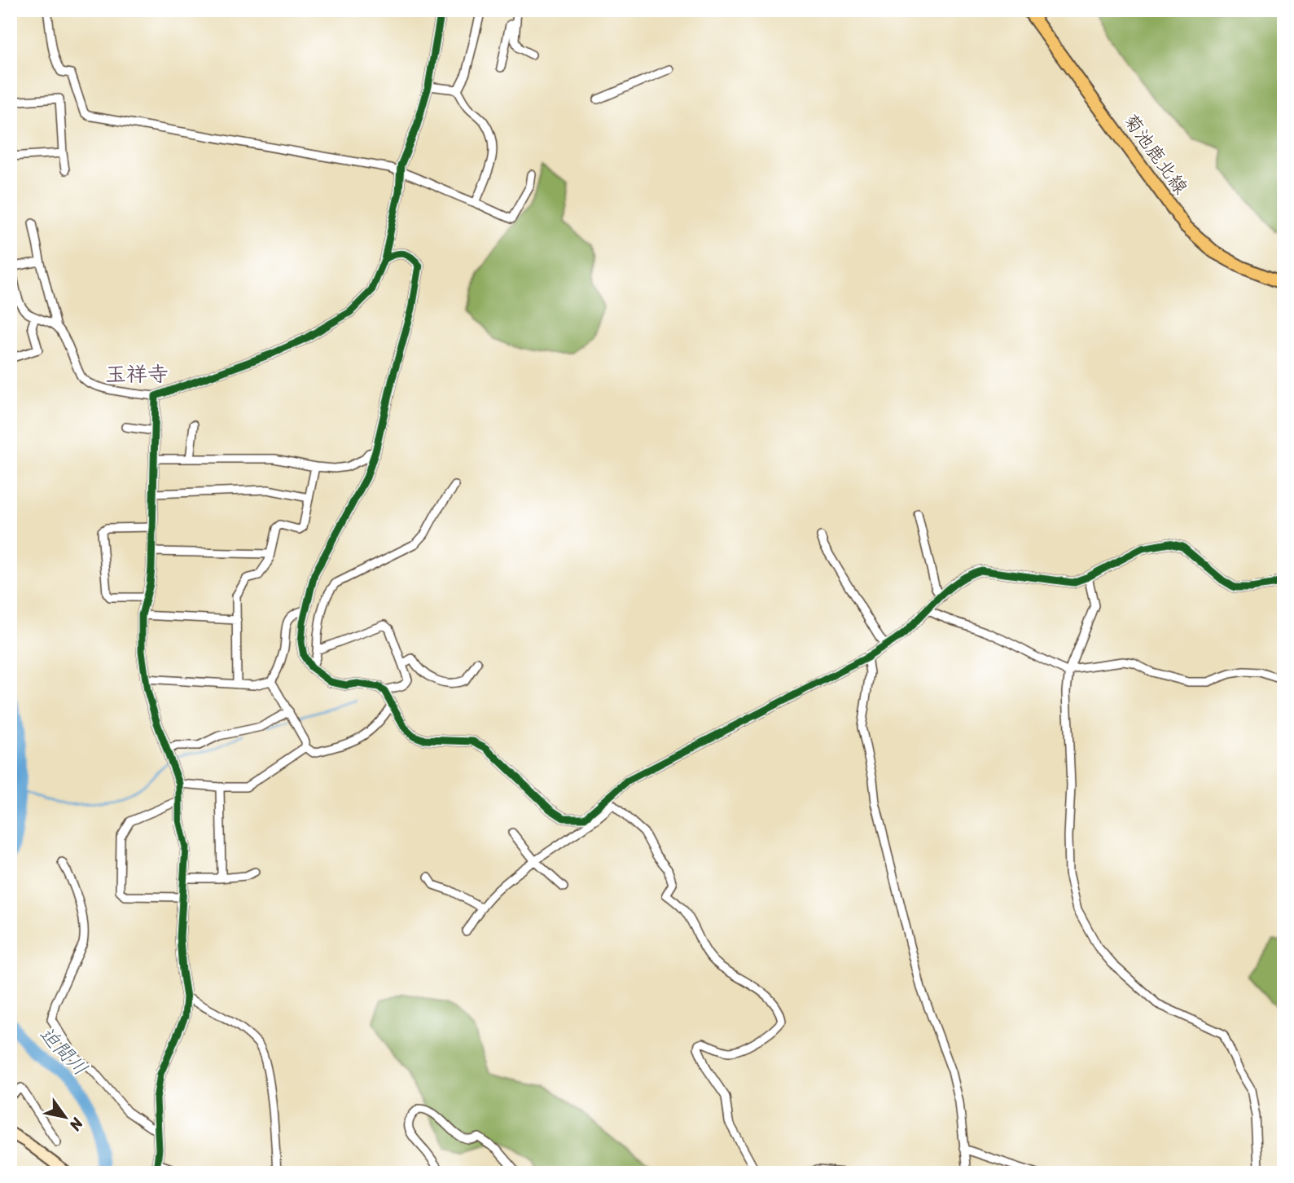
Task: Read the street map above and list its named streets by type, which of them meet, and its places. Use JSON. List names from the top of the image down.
{
  "streets": {
    "main road": ["菊池鹿北線"]
  },
  "districts": ["玉祥寺"],
  "water": ["迫間川"],
  "north": "bottom right"
}
